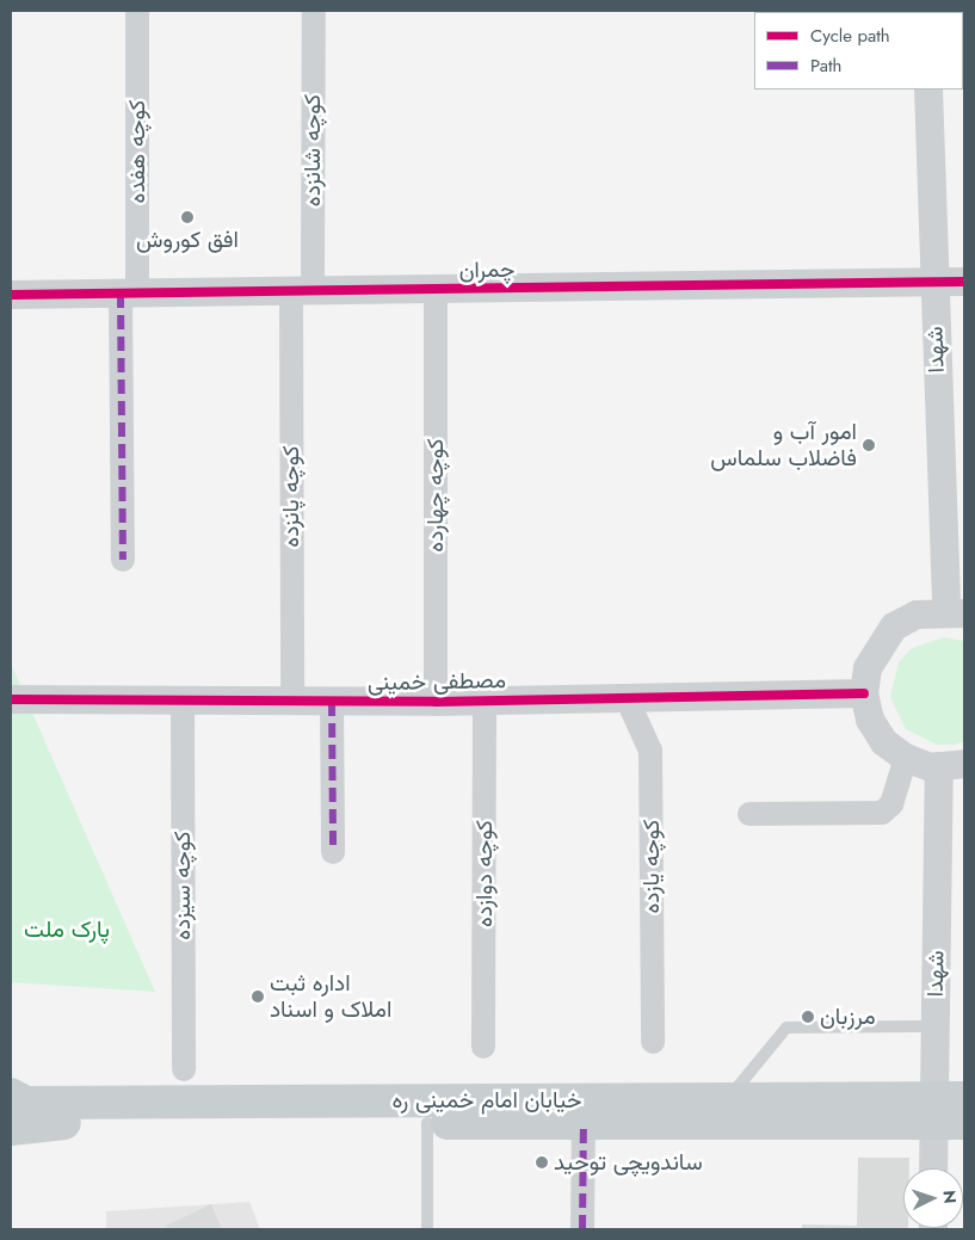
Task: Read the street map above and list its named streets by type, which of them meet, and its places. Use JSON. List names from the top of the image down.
{
  "streets": {
    "main road": ["خیابان امام خمینی ره"],
    "street": [
      "کوچه شانزده",
      "کوچه هفده",
      "چمران",
      "شهدا",
      "کوچه چهارده",
      "کوچه پانزده",
      "مصطفی خمینی",
      "کوچه یازده",
      "کوچه دوازده",
      "کوچه سیزده"
    ]
  },
  "crossings": [
    ["کوچه شانزده", "چمران"],
    ["کوچه شانزده", "کوچه پانزده"],
    ["کوچه هفده", "چمران"],
    ["چمران", "شهدا"],
    ["چمران", "کوچه چهارده"],
    ["چمران", "کوچه پانزده"],
    ["شهدا", "خیابان امام خمینی ره"],
    ["کوچه چهارده", "مصطفی خمینی"],
    ["کوچه پانزده", "مصطفی خمینی"],
    ["مصطفی خمینی", "کوچه یازده"],
    ["مصطفی خمینی", "کوچه دوازده"],
    ["مصطفی خمینی", "کوچه سیزده"]
  ],
  "parks": ["پارک ملت"],
  "places": [
    "افق کوروش",
    "امور آب و فاضلاب سلماس",
    "اداره ثبت املاک و اسناد",
    "مرزبان",
    "ساندویچی توحید"
  ],
  "legend": ["Cycle path", "Path"],
  "north": "right"
}
